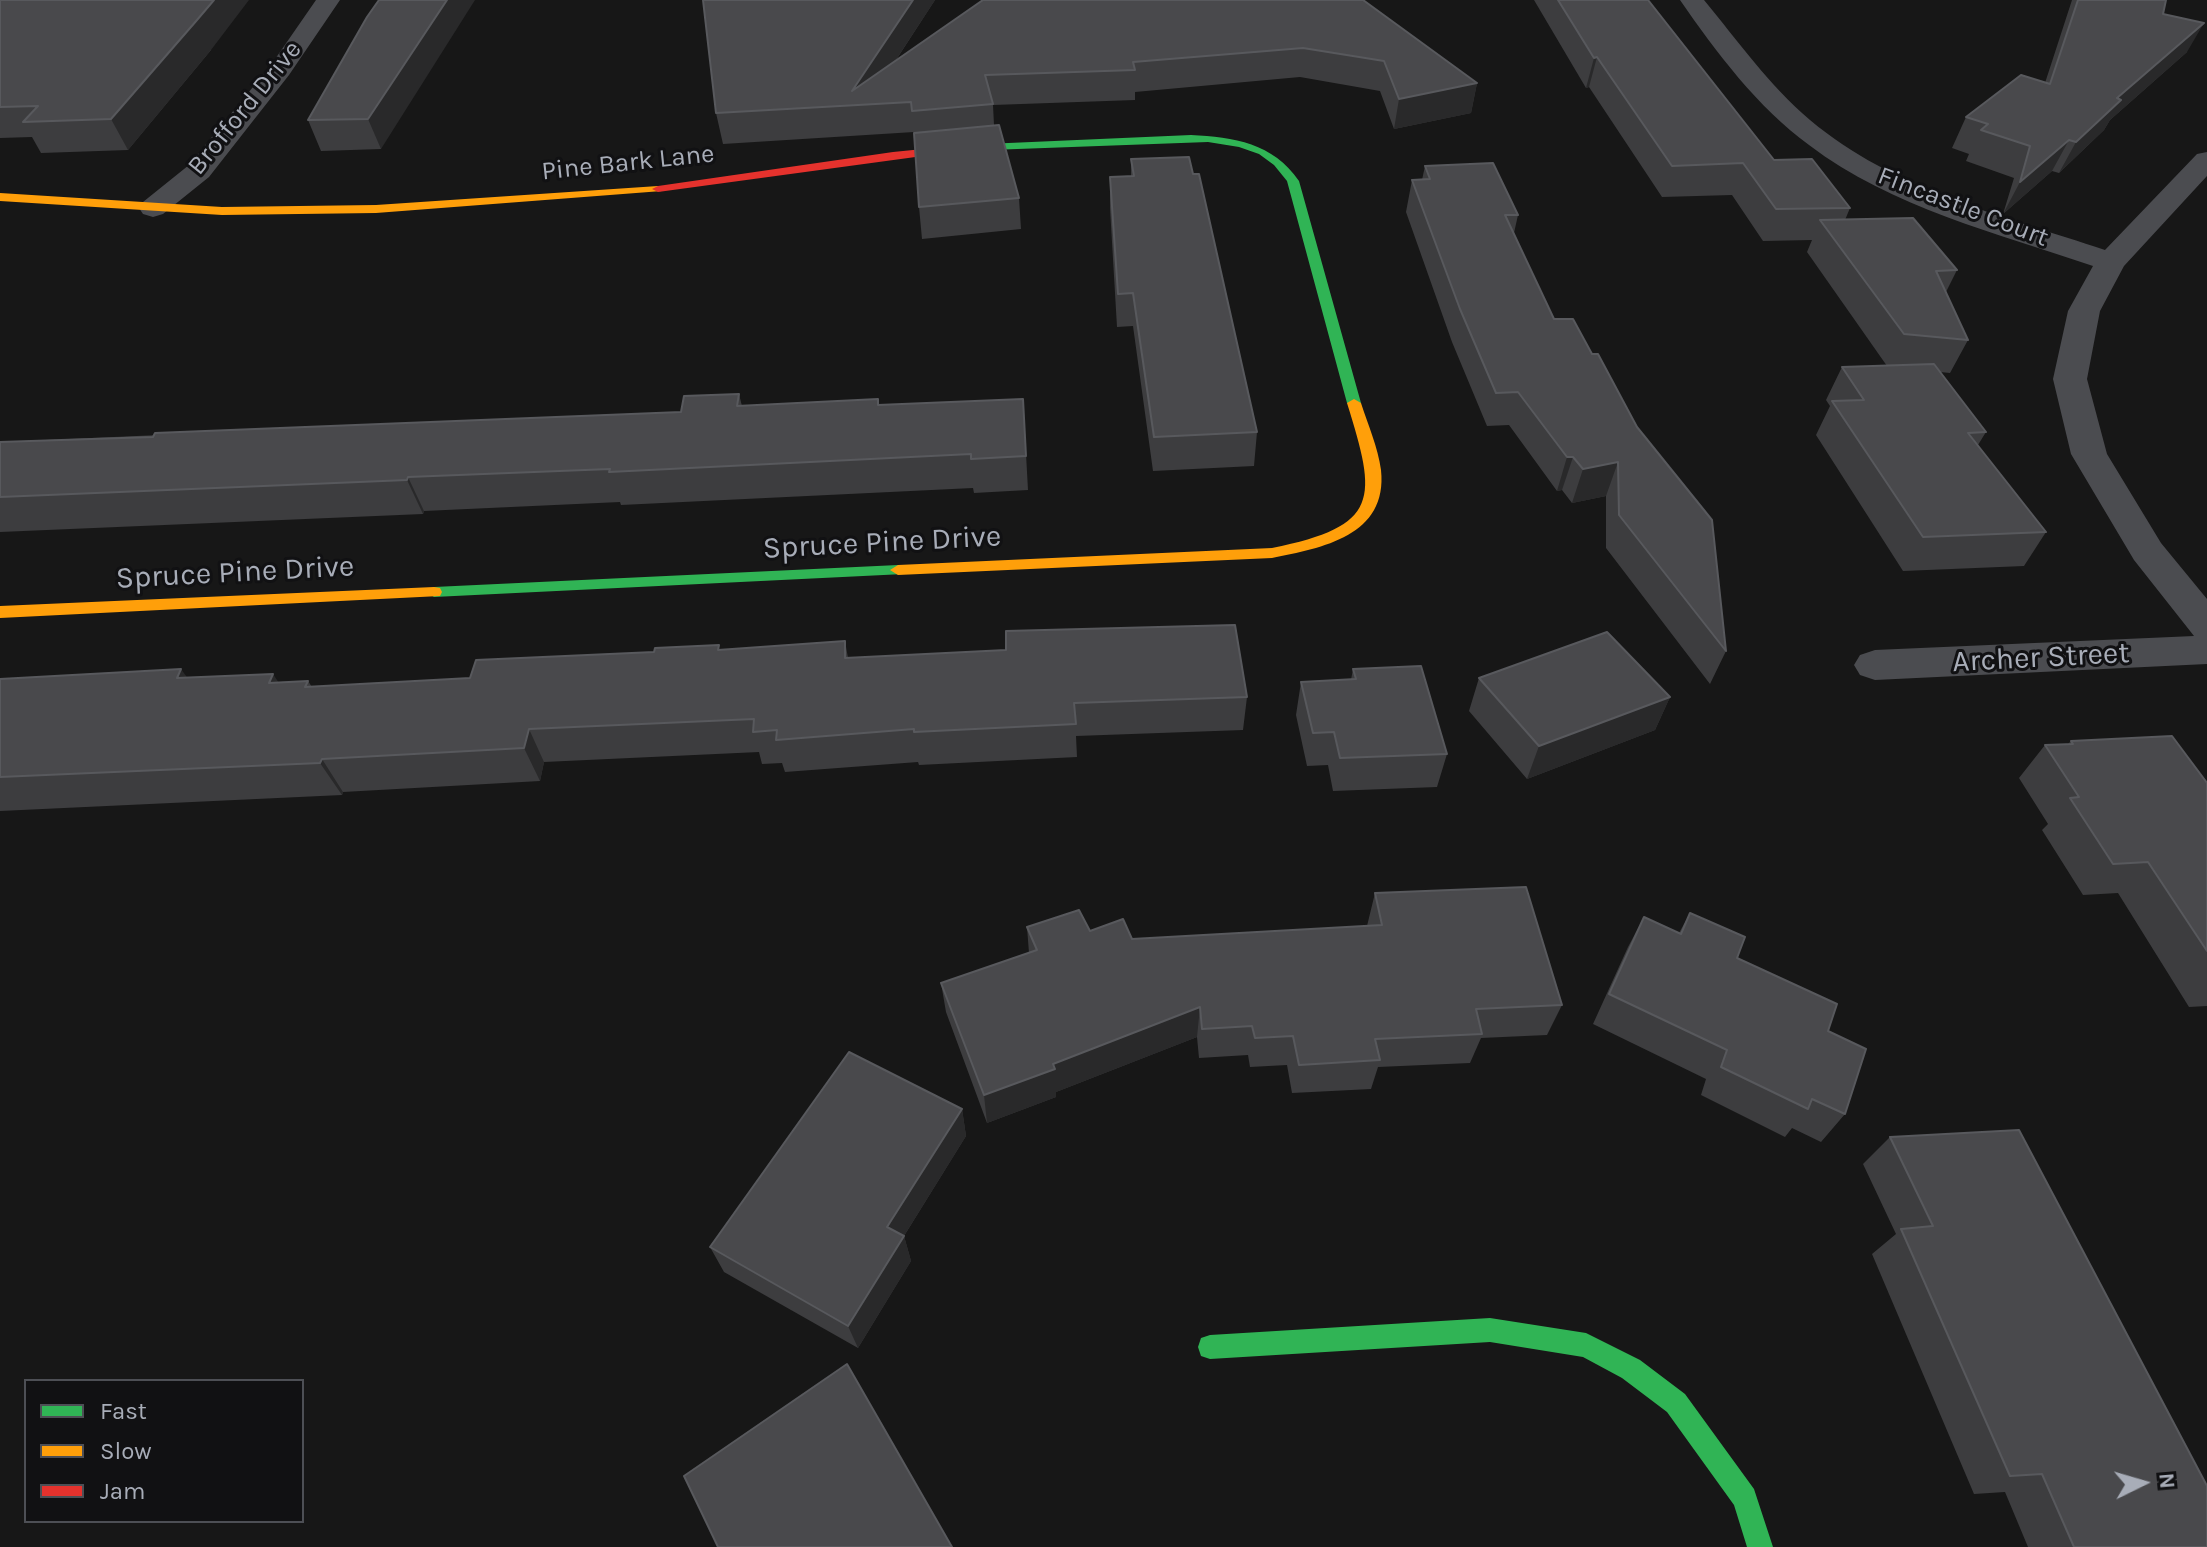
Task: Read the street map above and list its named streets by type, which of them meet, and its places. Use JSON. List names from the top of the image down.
{
  "streets": {
    "street": [
      "Brofford Drive",
      "Pine Bark Lane",
      "Fincastle Court",
      "Spruce Pine Drive",
      "Archer Street"
    ]
  },
  "crossings": [
    ["Brofford Drive", "Pine Bark Lane"],
    ["Pine Bark Lane", "Spruce Pine Drive"]
  ],
  "legend": ["Fast", "Slow", "Jam"],
  "north": "right"
}
